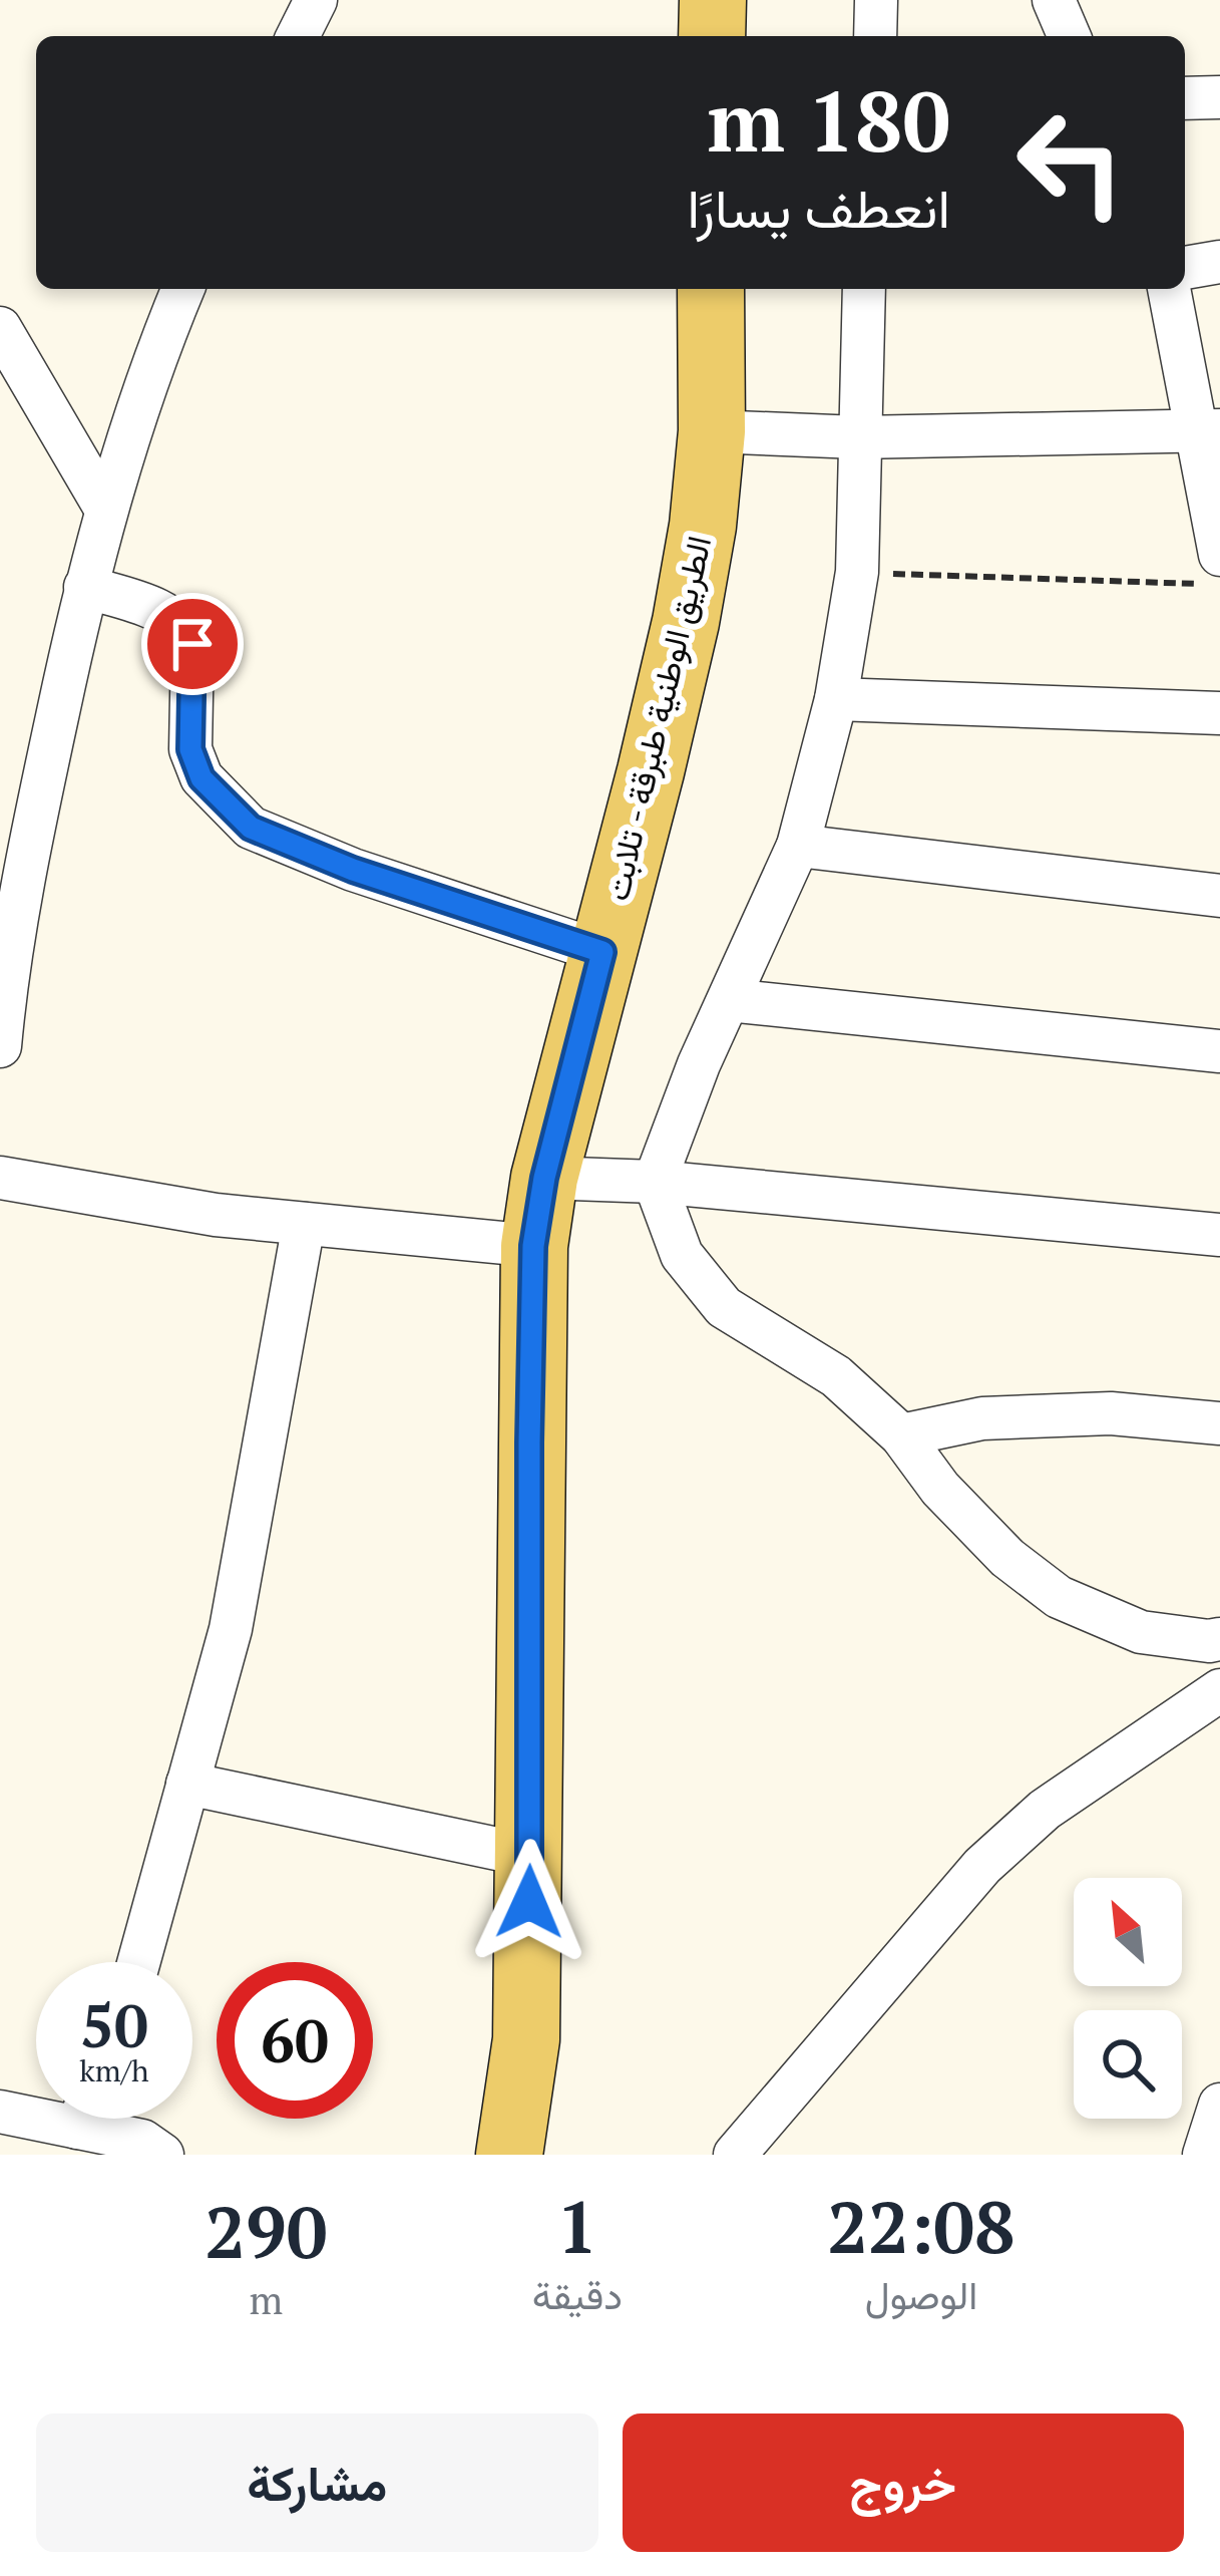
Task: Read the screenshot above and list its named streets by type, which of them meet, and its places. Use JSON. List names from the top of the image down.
{
  "streets": {
    "main road": ["الطريق الوطنية طبرقة - تلابت"]
  },
  "north": "top left",
  "page": {
    "turn": ["180 m", "انعطف يسارًا"],
    "speed": "50 km/h",
    "limit": "60",
    "eta": [
      "22:08",
      "الوصول",
      "1",
      "دقيقة",
      "290",
      "m"
    ],
    "buttons": ["خروج", "مشاركة"]
  }
}
